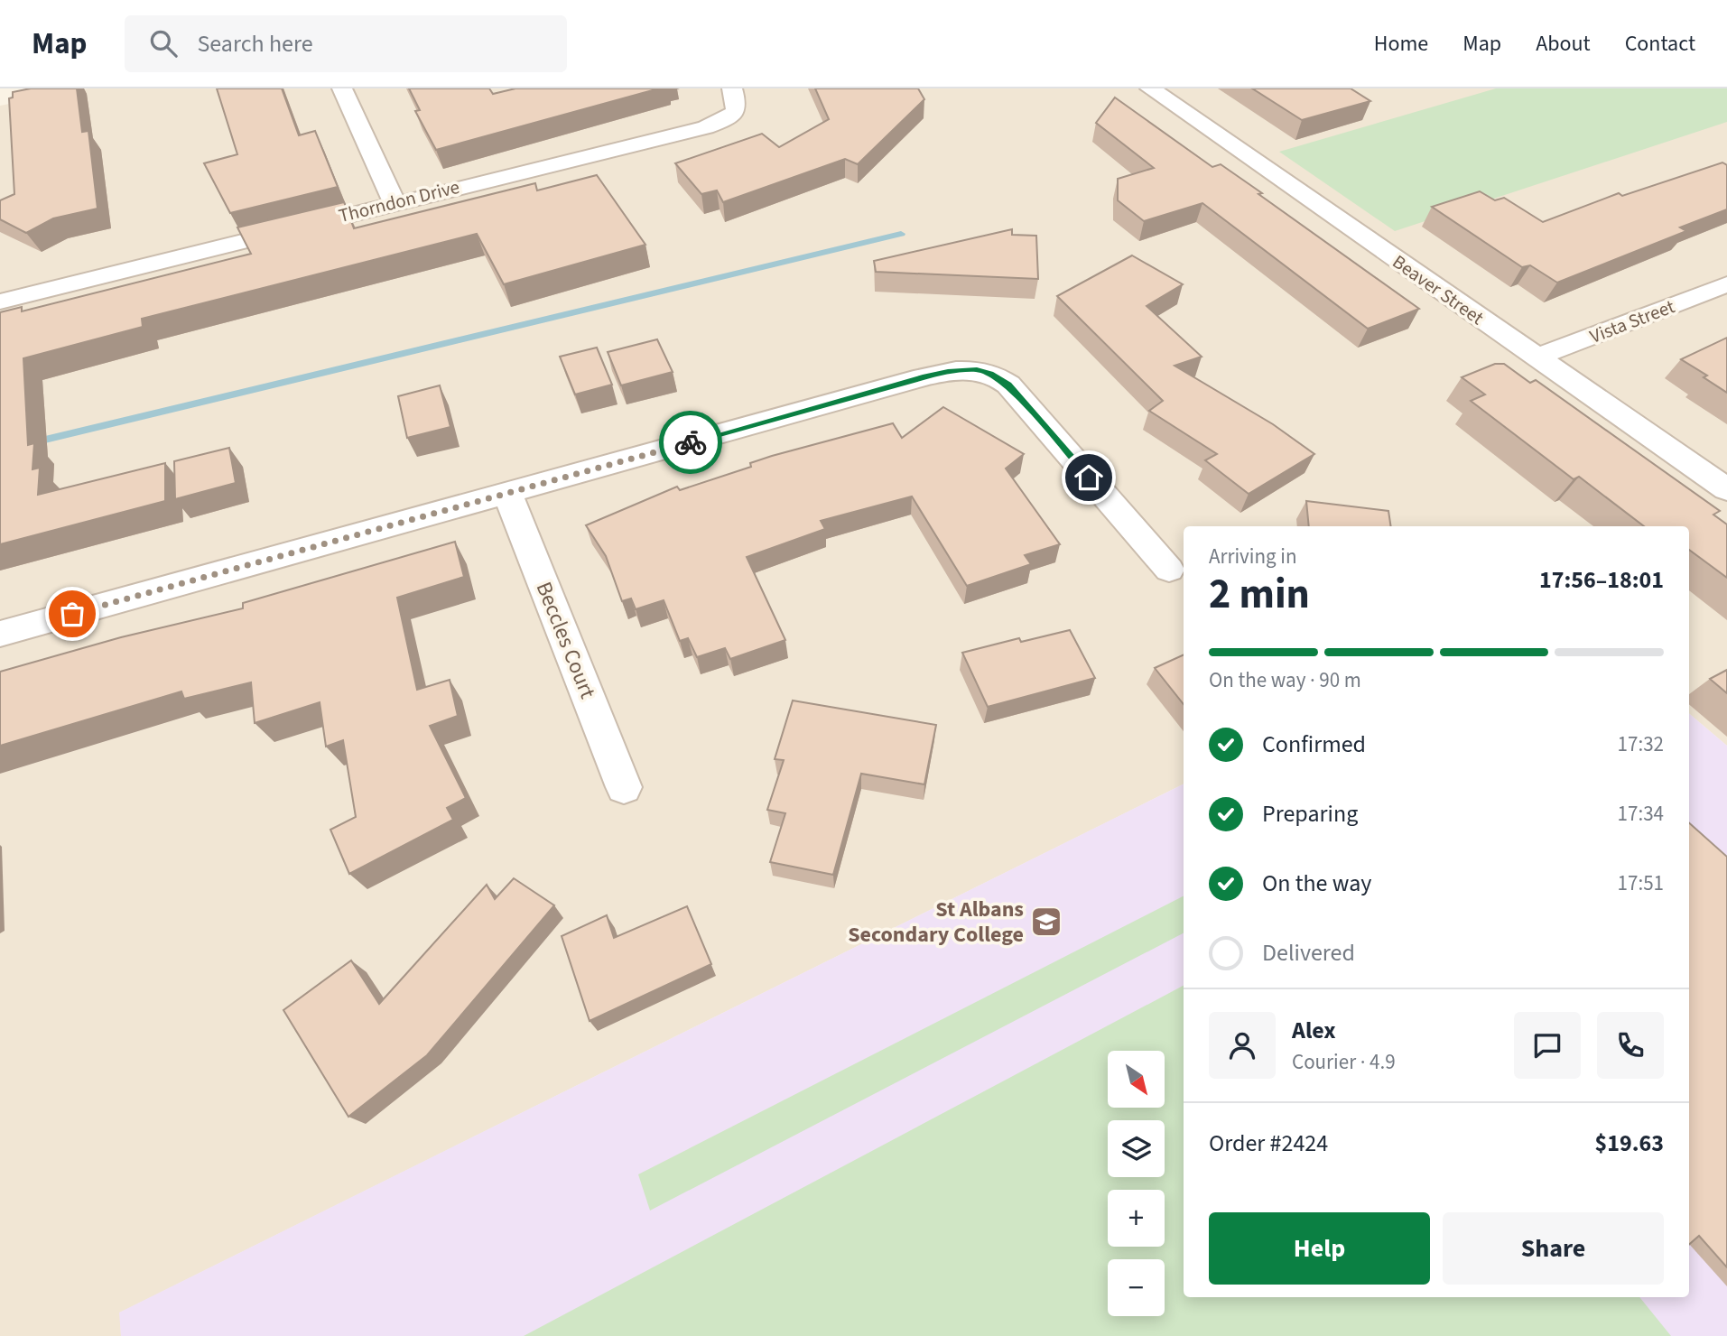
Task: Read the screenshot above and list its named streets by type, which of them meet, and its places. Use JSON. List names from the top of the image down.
{
  "streets": {
    "street": [
      "Thorndon Drive",
      "Beaver Street",
      "Vista Street",
      "Beccles Court"
    ]
  },
  "crossings": [
    ["Beaver Street", "Vista Street"]
  ],
  "places": {
    "school or university": ["St Albans Secondary College"]
  },
  "north": "bottom right",
  "page": {
    "header": "Map",
    "search": "Search here",
    "nav": [
      "Home",
      "Map",
      "About",
      "Contact"
    ],
    "heading": ["2 min", "Arriving in", "17:56–18:01"],
    "panel": [
      "Alex",
      "Courier · 4.9",
      "Order #2424",
      "$19.63"
    ],
    "bar": "On the way · 90 m",
    "list": [
      ["Confirmed", "17:32"],
      ["Preparing", "17:34"],
      ["On the way", "17:51"],
      "Delivered"
    ],
    "map_buttons": ["+", "−"],
    "buttons": ["Help", "Share"]
  }
}
